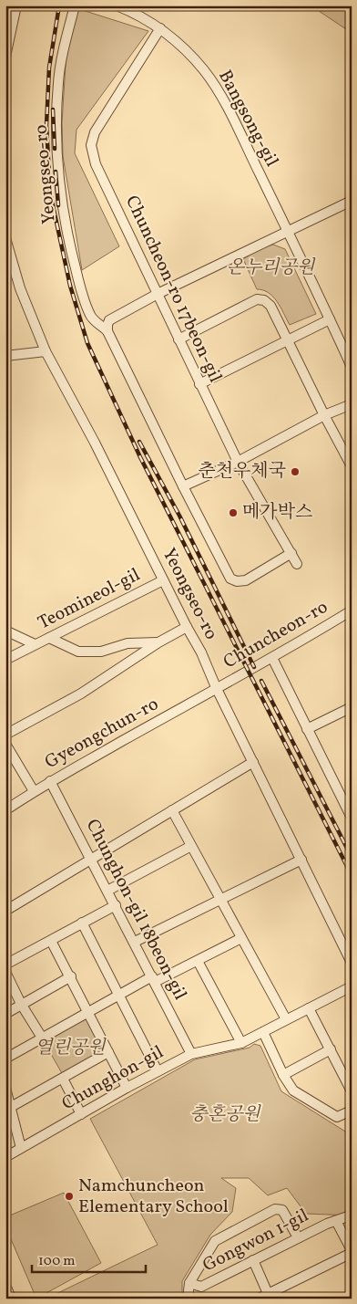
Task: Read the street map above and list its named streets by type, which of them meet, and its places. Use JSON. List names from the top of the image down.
{
  "streets": {
    "street": [
      "Bangsong-gil",
      "Yeongseo-ro",
      "Chuncheon-ro 17beon-gil",
      "Teomineol-gil",
      "Chuncheon-ro",
      "Gyeongchun-ro",
      "Chunghon-gil 18beon-gil",
      "Chunghon-gil",
      "Gongwon 1-gil"
    ]
  },
  "crossings": [
    ["Bangsong-gil", "Chuncheon-ro 17beon-gil"],
    ["Yeongseo-ro", "Chuncheon-ro 17beon-gil"],
    ["Yeongseo-ro", "Teomineol-gil"],
    ["Yeongseo-ro", "Chuncheon-ro"],
    ["Yeongseo-ro", "Gyeongchun-ro"],
    ["Chuncheon-ro", "Gyeongchun-ro"],
    ["Gyeongchun-ro", "Chunghon-gil 18beon-gil"],
    ["Chunghon-gil 18beon-gil", "Chunghon-gil"]
  ],
  "parks": ["온누리공원", "열린공원", "충혼공원"],
  "places": ["춘천우체국", "메가박스", "Namchuncheon Elementary School"],
  "scale_bar": "100 m"
}
